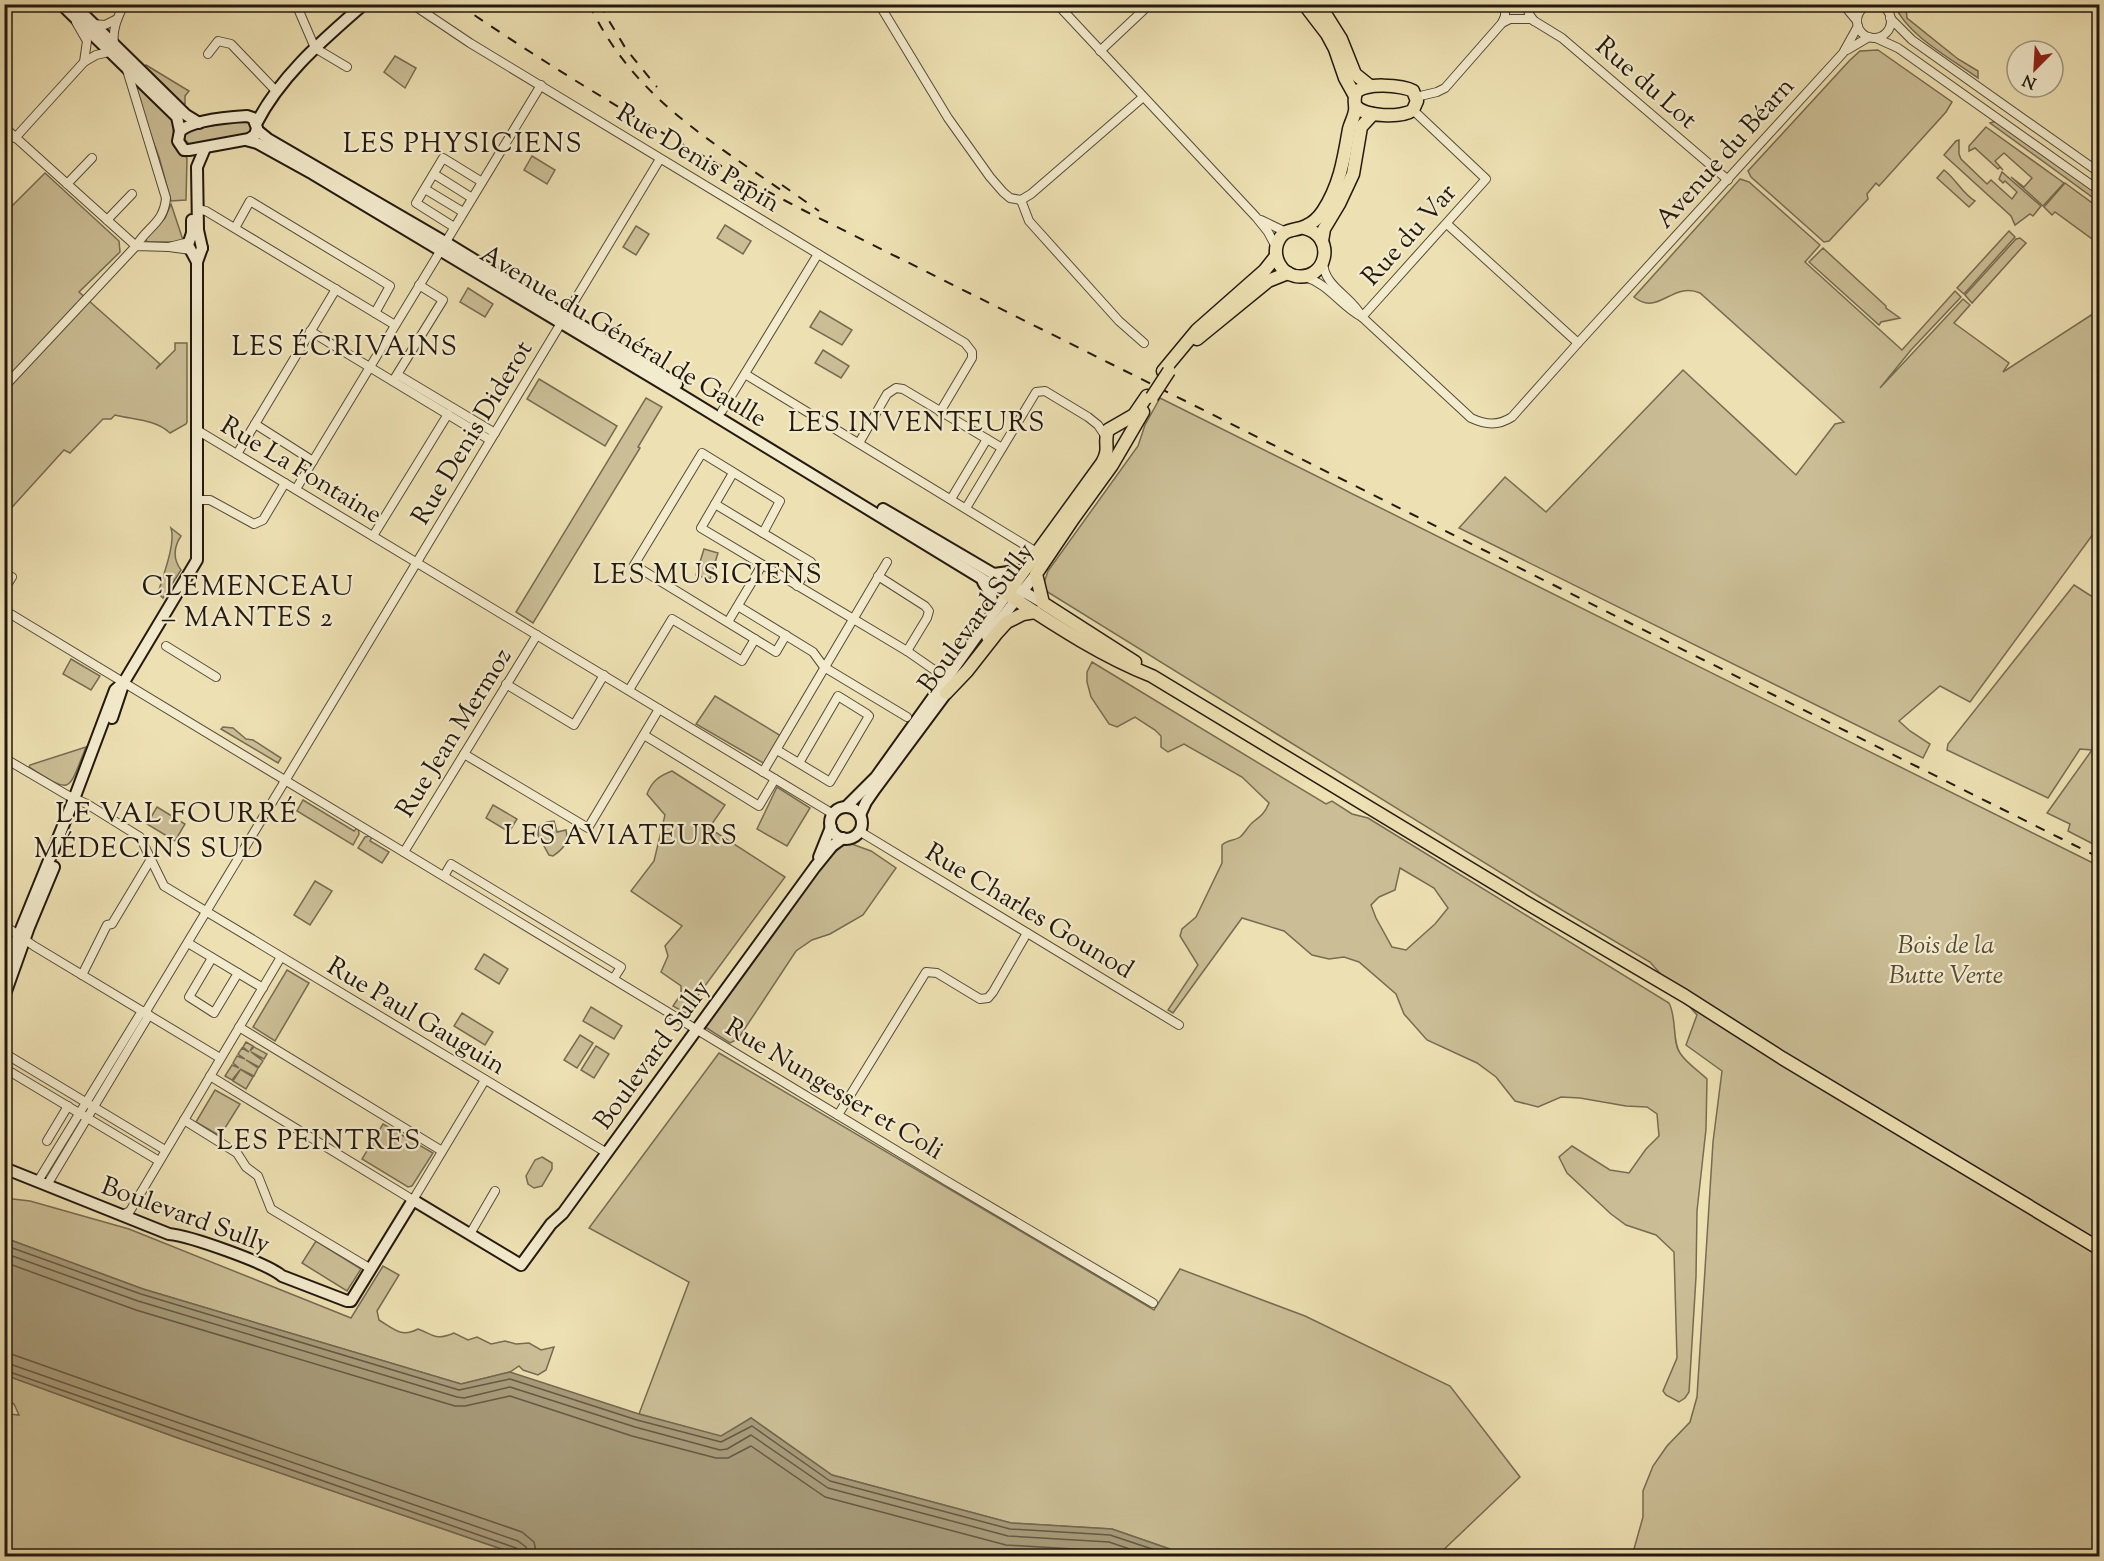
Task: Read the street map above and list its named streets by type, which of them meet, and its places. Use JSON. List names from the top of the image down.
{
  "streets": {
    "main road": ["Avenue du Général de Gaulle", "Boulevard Sully"],
    "street": [
      "Rue du Lot",
      "Avenue du Béarn",
      "Rue Denis Papin",
      "Rue du Var",
      "Rue Denis Diderot",
      "Rue La Fontaine",
      "Rue Jean Mermoz",
      "Rue Charles Gounod",
      "Rue Paul Gauguin",
      "Rue Nungesser et Coli"
    ]
  },
  "crossings": [
    ["Rue du Lot", "Avenue du Béarn"],
    ["Avenue du Béarn", "Rue du Var"],
    ["Rue Denis Papin", "Rue Denis Diderot"],
    ["Avenue du Général de Gaulle", "Rue Denis Diderot"],
    ["Avenue du Général de Gaulle", "Boulevard Sully"],
    ["Rue Denis Diderot", "Rue La Fontaine"],
    ["Rue Denis Diderot", "Rue Paul Gauguin"],
    ["Rue Denis Diderot", "Rue Nungesser et Coli"],
    ["Rue La Fontaine", "Rue Jean Mermoz"],
    ["Boulevard Sully", "Rue Charles Gounod"],
    ["Boulevard Sully", "Rue Paul Gauguin"],
    ["Boulevard Sully", "Rue Nungesser et Coli"],
    ["Rue Jean Mermoz", "Rue Nungesser et Coli"]
  ],
  "districts": [
    "LES PHYSICIENS",
    "LES ÉCRIVAINS",
    "LES INVENTEURS",
    "LES MUSICIENS",
    "CLEMENCEAU – MANTES 2",
    "LE VAL FOURRÉ",
    "LES AVIATEURS",
    "MÉDECINS SUD",
    "LES PEINTRES"
  ],
  "parks": ["Bois de la Butte Verte"],
  "north": "bottom left"
}
